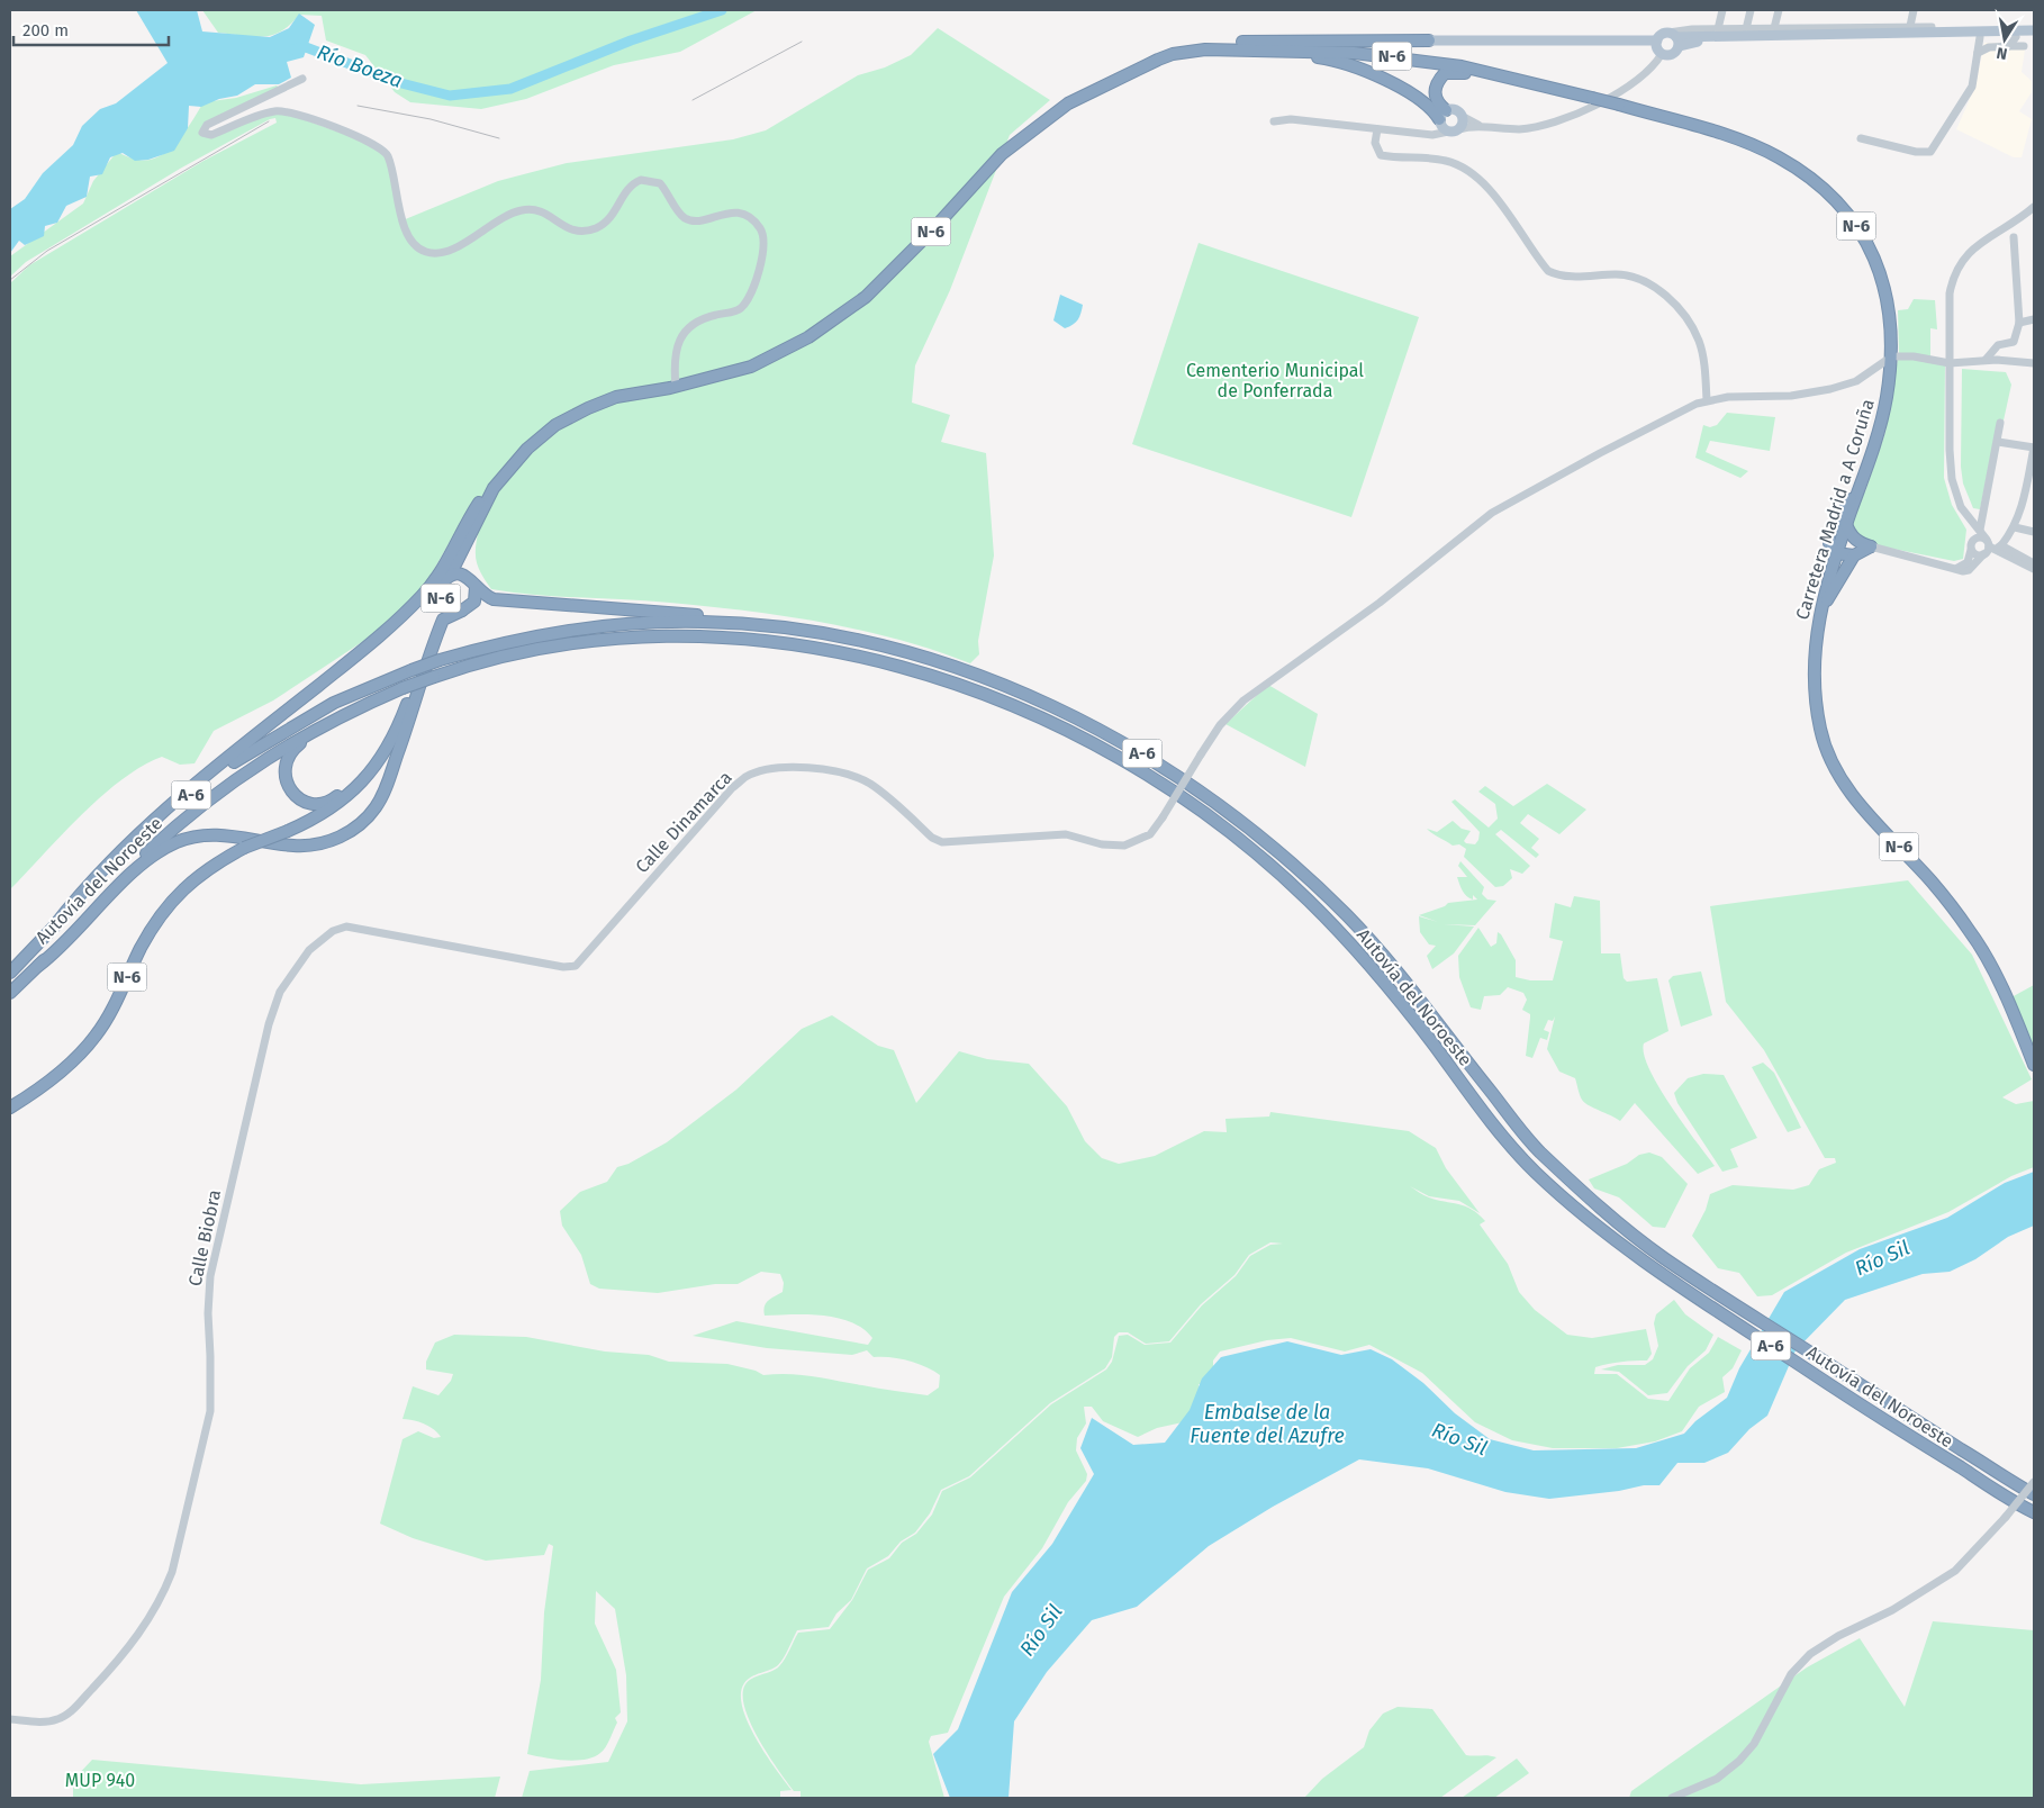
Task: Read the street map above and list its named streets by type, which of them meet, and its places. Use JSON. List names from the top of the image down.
{
  "streets": {
    "highway": [
      "N-6",
      "Carretera Madrid a A Coruña",
      "A-6",
      "Autovía del Noroeste"
    ],
    "street": ["Calle Dinamarca", "Calle Biobra"]
  },
  "crossings": [
    ["N-6", "Carretera Madrid a A Coruña"],
    ["Calle Dinamarca", "Calle Biobra"]
  ],
  "water": ["Río Boeza", "Río Sil", "Embalse de la Fuente del Azufre"],
  "parks": ["Cementerio Municipal de Ponferrada", "MUP 940"],
  "scale_bar": "200 m",
  "north": "bottom"
}
